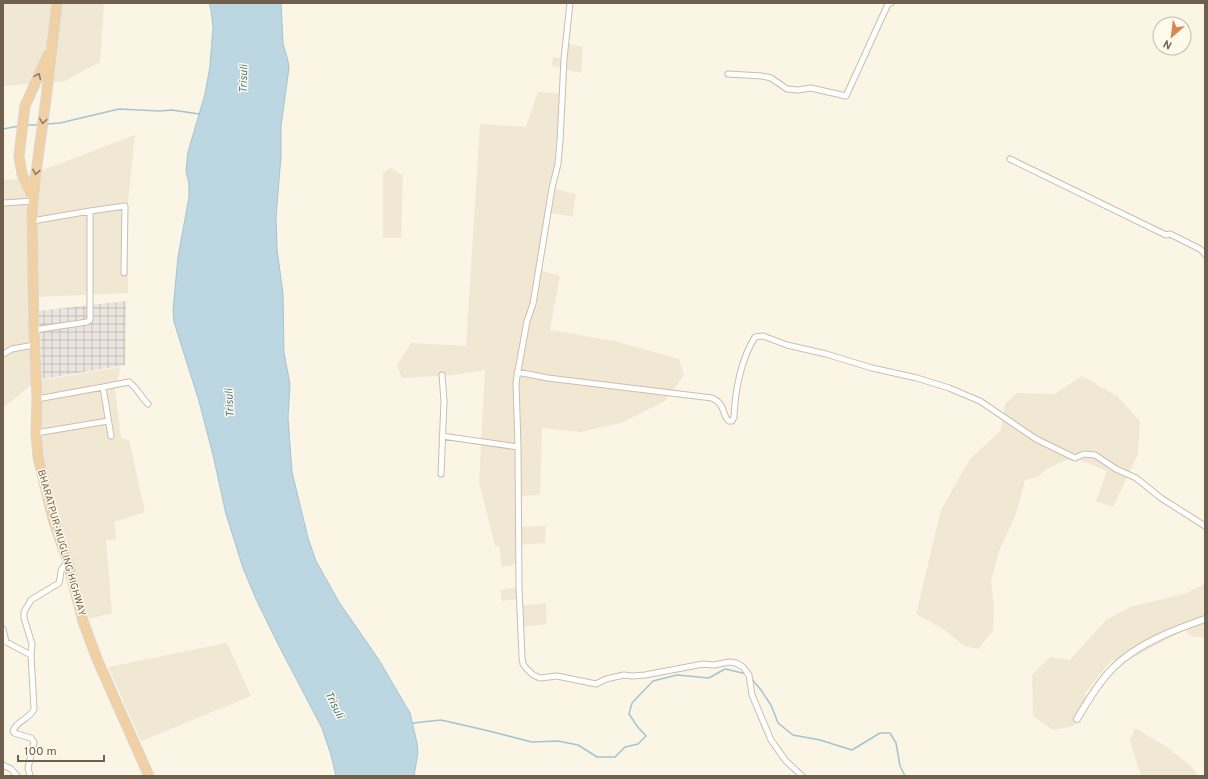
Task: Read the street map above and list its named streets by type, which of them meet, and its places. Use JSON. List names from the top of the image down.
{
  "streets": {
    "highway": ["BHARATPUR-MUGLING HIGHWAY"]
  },
  "water": ["Trisuli"],
  "scale_bar": "100 m",
  "north": "bottom left"
}
